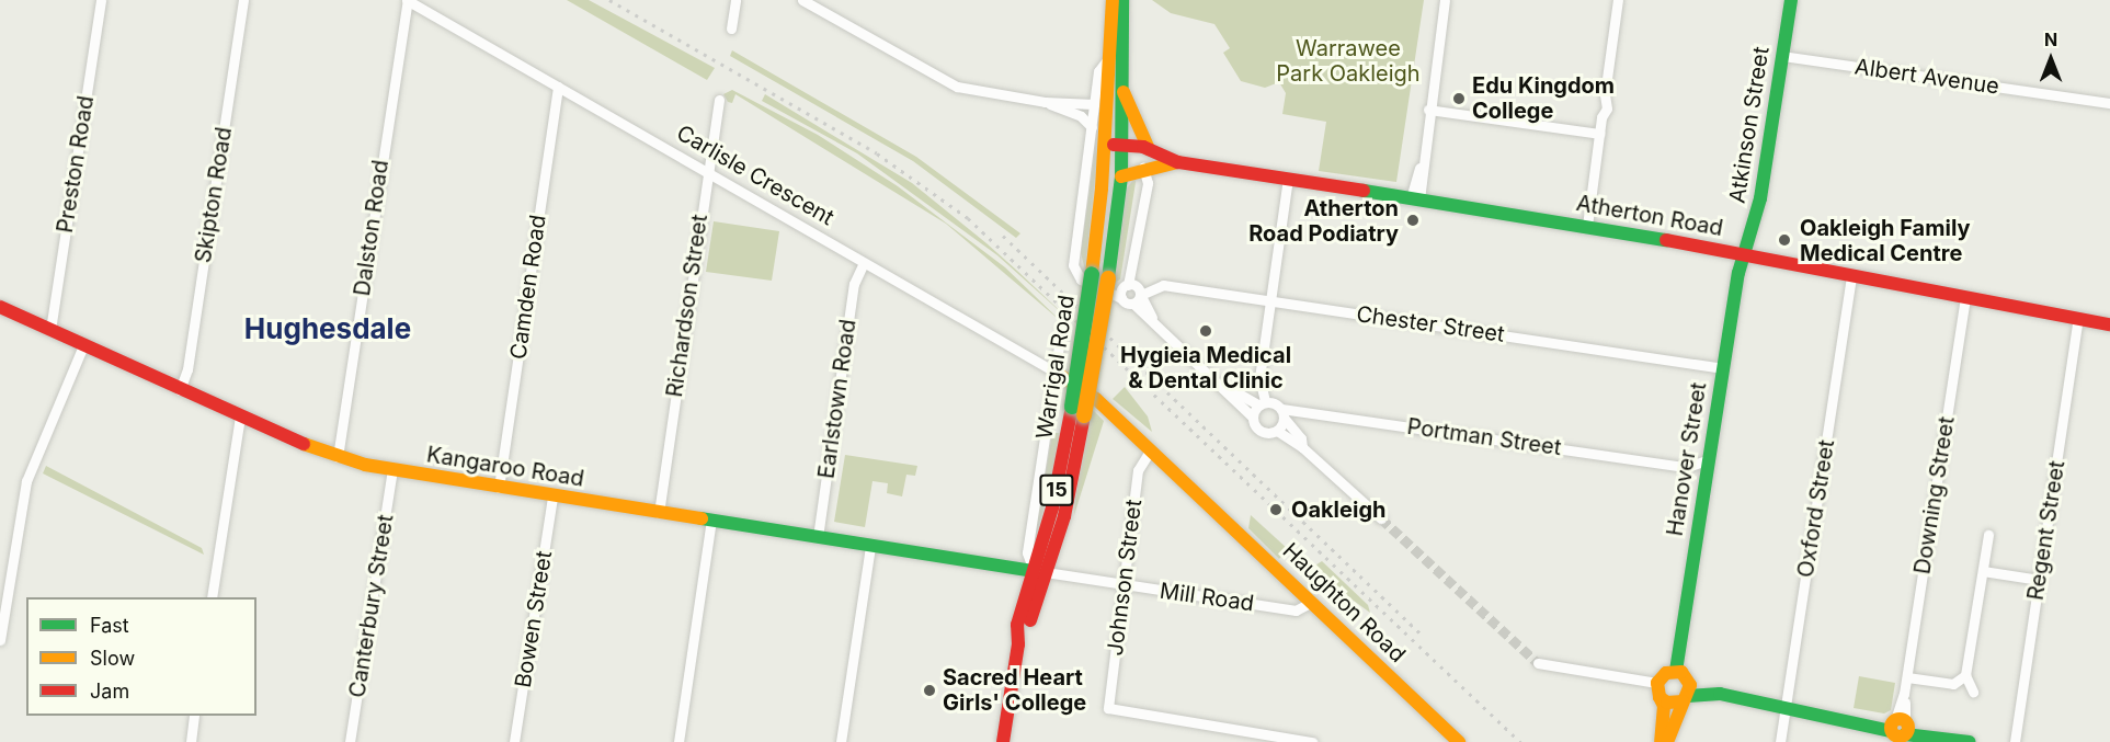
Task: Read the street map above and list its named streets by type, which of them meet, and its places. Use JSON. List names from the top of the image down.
{
  "streets": {
    "main road": [
      "Atkinson Street",
      "Carlisle Crescent",
      "Atherton Road",
      "Warrigal Road",
      "Hanover Street",
      "Kangaroo Road",
      "15",
      "Haughton Road"
    ],
    "street": [
      "Albert Avenue",
      "Preston Road",
      "Skipton Road",
      "Dalston Road",
      "Camden Road",
      "Richardson Street",
      "Chester Street",
      "Earlstown Road",
      "Portman Street",
      "Downing Street",
      "Oxford Street",
      "Regent Street",
      "Johnson Street",
      "Mill Road",
      "Canterbury Street",
      "Bowen Street"
    ]
  },
  "crossings": [
    ["Albert Avenue", "Atkinson Street"],
    ["Atkinson Street", "Atherton Road"],
    ["Atkinson Street", "Hanover Street"],
    ["Preston Road", "Kangaroo Road"],
    ["Carlisle Crescent", "Dalston Road"],
    ["Carlisle Crescent", "Camden Road"],
    ["Carlisle Crescent", "Richardson Street"],
    ["Carlisle Crescent", "Warrigal Road"],
    ["Carlisle Crescent", "Earlstown Road"],
    ["Carlisle Crescent", "Haughton Road"],
    ["Skipton Road", "Kangaroo Road"],
    ["Atherton Road", "Warrigal Road"],
    ["Atherton Road", "Hanover Street"],
    ["Atherton Road", "Downing Street"],
    ["Atherton Road", "Oxford Street"],
    ["Atherton Road", "Regent Street"],
    ["Dalston Road", "Kangaroo Road"],
    ["Camden Road", "Kangaroo Road"],
    ["Richardson Street", "Kangaroo Road"],
    ["Chester Street", "Hanover Street"],
    ["Warrigal Road", "Kangaroo Road"],
    ["Warrigal Road", "Mill Road"],
    ["Earlstown Road", "Kangaroo Road"],
    ["Portman Street", "Hanover Street"],
    ["Kangaroo Road", "Mill Road"],
    ["Kangaroo Road", "Canterbury Street"],
    ["Kangaroo Road", "Bowen Street"],
    ["Johnson Street", "Mill Road"],
    ["Johnson Street", "Haughton Road"],
    ["Mill Road", "Haughton Road"]
  ],
  "districts": ["Hughesdale"],
  "parks": ["Warrawee Park Oakleigh"],
  "places": [
    "Edu Kingdom College",
    "Atherton Road Podiatry",
    "Oakleigh Family Medical Centre",
    "Hygieia Medical & Dental Clinic",
    "Oakleigh",
    "Sacred Heart Girls' College"
  ],
  "legend": ["Fast", "Slow", "Jam"],
  "north": "top"
}
